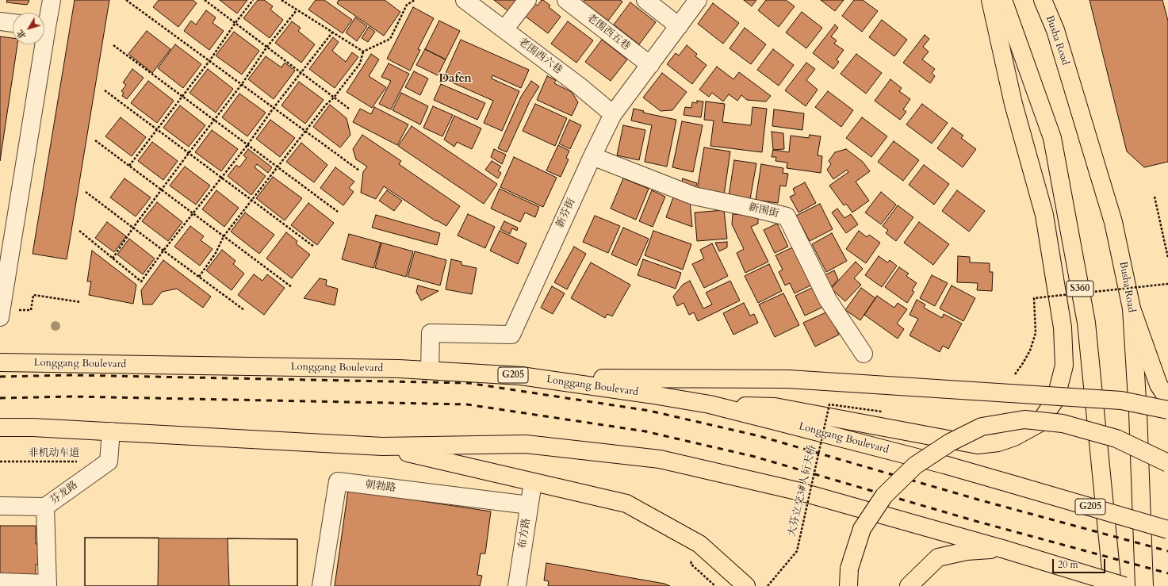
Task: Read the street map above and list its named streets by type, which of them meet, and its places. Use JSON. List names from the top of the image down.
{
  "streets": {
    "main road": [
      "Busha Road",
      "S360",
      "Longgang Boulevard",
      "G205"
    ],
    "street": [
      "老围西五巷",
      "老围西六巷",
      "新围街",
      "新芬街",
      "朝勃路",
      "芬龙路",
      "布方路"
    ],
    "path": ["非机动车道", "大芬立交3#人行天桥"]
  },
  "crossings": [
    ["老围西五巷", "新芬街"],
    ["老围西六巷", "新芬街"],
    ["新围街", "新芬街"],
    ["新芬街", "Longgang Boulevard"],
    ["朝勃路", "布方路"]
  ],
  "districts": ["Dafen"],
  "scale_bar": "20 m",
  "north": "bottom left"
}
